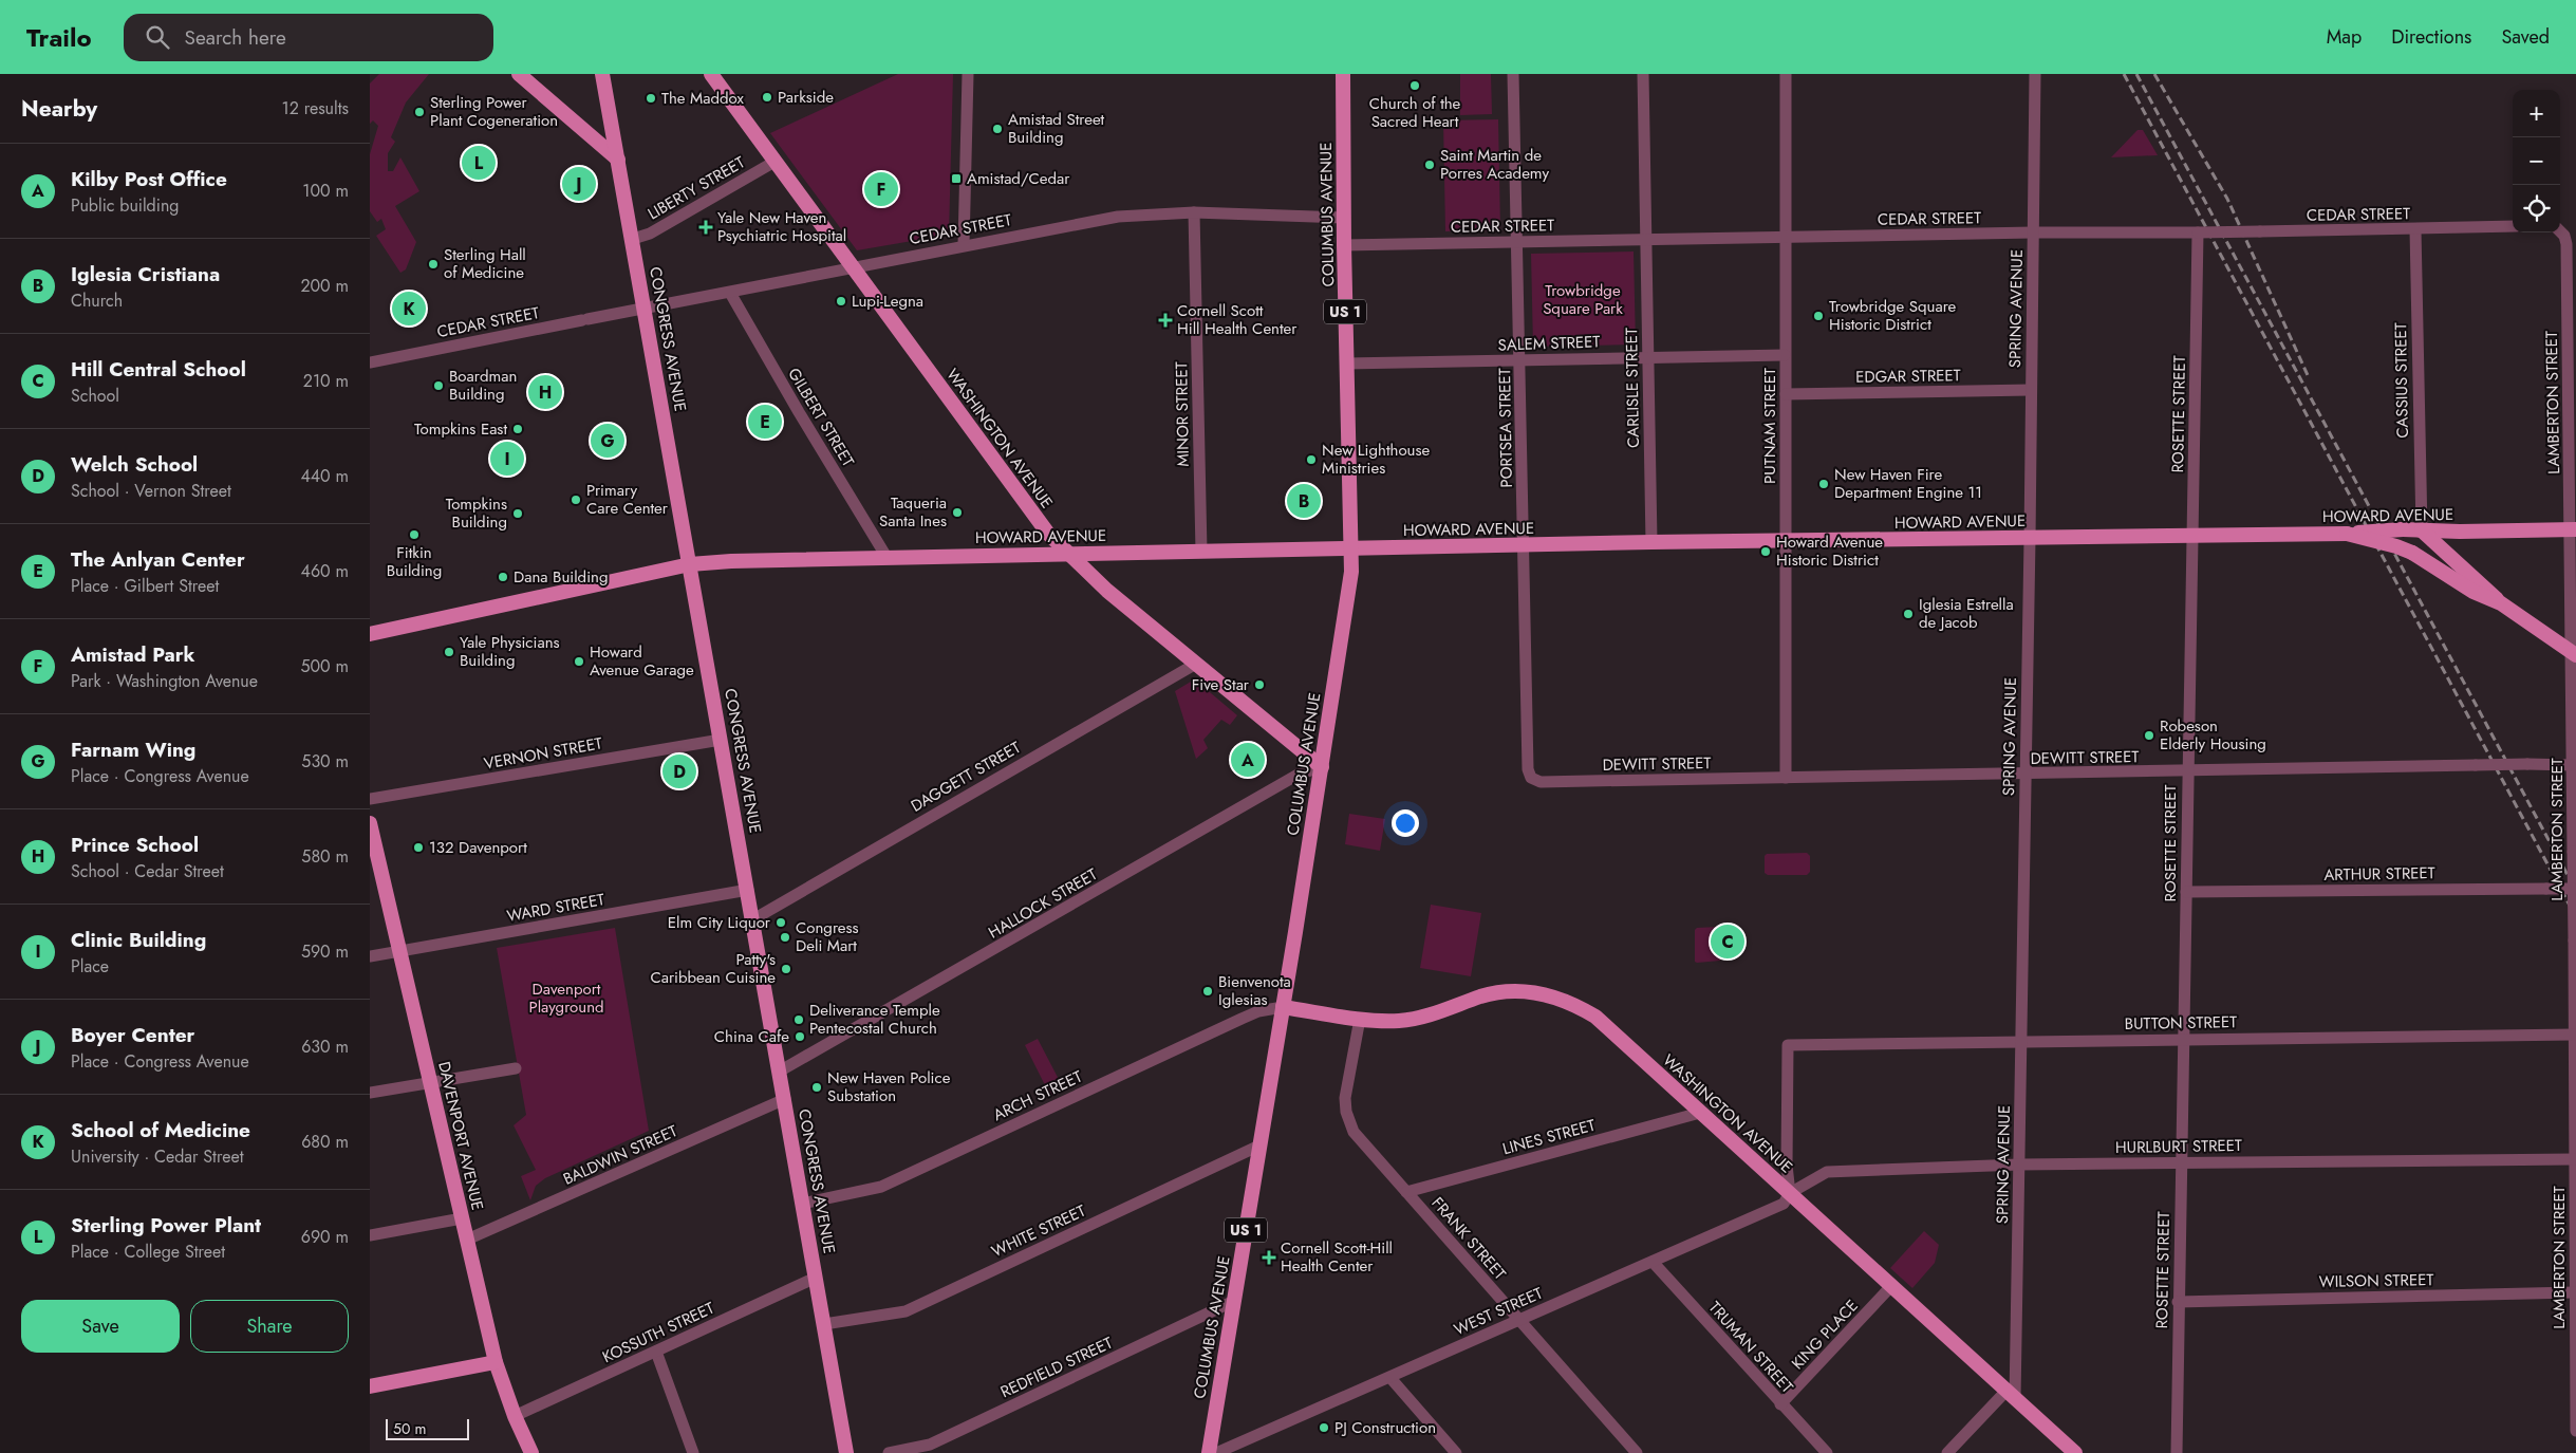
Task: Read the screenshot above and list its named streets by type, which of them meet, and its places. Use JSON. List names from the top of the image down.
{
  "streets": {
    "main road": [
      "COLUMBUS AVENUE",
      "US 1",
      "CONGRESS AVENUE",
      "WASHINGTON AVENUE",
      "HOWARD AVENUE",
      "DAVENPORT AVENUE"
    ],
    "street": [
      "LIBERTY STREET",
      "CEDAR STREET",
      "SPRING AVENUE",
      "SALEM STREET",
      "EDGAR STREET",
      "CASSIUS STREET",
      "CARLISLE STREET",
      "LAMBERTON STREET",
      "MINOR STREET",
      "ROSETTE STREET",
      "GILBERT STREET",
      "PUTNAM STREET",
      "PORTSEA STREET",
      "VERNON STREET",
      "DEWITT STREET",
      "DAGGETT STREET",
      "ARTHUR STREET",
      "HALLOCK STREET",
      "WARD STREET",
      "BUTTON STREET",
      "ARCH STREET",
      "LINES STREET",
      "HURLBURT STREET",
      "BALDWIN STREET",
      "WHITE STREET",
      "FRANK STREET",
      "WILSON STREET",
      "WEST STREET",
      "KOSSUTH STREET",
      "KING PLACE",
      "TRUMAN STREET",
      "REDFIELD STREET"
    ]
  },
  "crossings": [
    ["LIBERTY STREET", "CONGRESS AVENUE"],
    ["LIBERTY STREET", "WASHINGTON AVENUE"],
    ["COLUMBUS AVENUE", "CEDAR STREET"],
    ["COLUMBUS AVENUE", "SALEM STREET"],
    ["COLUMBUS AVENUE", "WASHINGTON AVENUE"],
    ["COLUMBUS AVENUE", "HOWARD AVENUE"],
    ["COLUMBUS AVENUE", "HALLOCK STREET"],
    ["COLUMBUS AVENUE", "ARCH STREET"],
    ["COLUMBUS AVENUE", "WHITE STREET"],
    ["COLUMBUS AVENUE", "REDFIELD STREET"],
    ["CEDAR STREET", "SPRING AVENUE"],
    ["CEDAR STREET", "CONGRESS AVENUE"],
    ["CEDAR STREET", "CASSIUS STREET"],
    ["CEDAR STREET", "CARLISLE STREET"],
    ["CEDAR STREET", "MINOR STREET"],
    ["CEDAR STREET", "ROSETTE STREET"],
    ["CEDAR STREET", "GILBERT STREET"],
    ["CEDAR STREET", "PUTNAM STREET"],
    ["CEDAR STREET", "PORTSEA STREET"],
    ["CEDAR STREET", "WASHINGTON AVENUE"],
    ["SPRING AVENUE", "EDGAR STREET"],
    ["SPRING AVENUE", "WASHINGTON AVENUE"],
    ["SPRING AVENUE", "HOWARD AVENUE"],
    ["SPRING AVENUE", "DEWITT STREET"],
    ["SPRING AVENUE", "BUTTON STREET"],
    ["SPRING AVENUE", "HURLBURT STREET"],
    ["CONGRESS AVENUE", "HOWARD AVENUE"],
    ["CONGRESS AVENUE", "VERNON STREET"],
    ["CONGRESS AVENUE", "DAGGETT STREET"],
    ["CONGRESS AVENUE", "HALLOCK STREET"],
    ["CONGRESS AVENUE", "WARD STREET"],
    ["CONGRESS AVENUE", "ARCH STREET"],
    ["CONGRESS AVENUE", "BALDWIN STREET"],
    ["CONGRESS AVENUE", "WHITE STREET"],
    ["CONGRESS AVENUE", "KOSSUTH STREET"],
    ["SALEM STREET", "CARLISLE STREET"],
    ["SALEM STREET", "PUTNAM STREET"],
    ["SALEM STREET", "PORTSEA STREET"],
    ["EDGAR STREET", "PUTNAM STREET"],
    ["CASSIUS STREET", "HOWARD AVENUE"],
    ["CARLISLE STREET", "HOWARD AVENUE"],
    ["LAMBERTON STREET", "HOWARD AVENUE"],
    ["LAMBERTON STREET", "DEWITT STREET"],
    ["LAMBERTON STREET", "ARTHUR STREET"],
    ["LAMBERTON STREET", "BUTTON STREET"],
    ["LAMBERTON STREET", "HURLBURT STREET"],
    ["LAMBERTON STREET", "WILSON STREET"],
    ["MINOR STREET", "HOWARD AVENUE"],
    ["ROSETTE STREET", "HOWARD AVENUE"],
    ["ROSETTE STREET", "DEWITT STREET"],
    ["ROSETTE STREET", "ARTHUR STREET"],
    ["ROSETTE STREET", "BUTTON STREET"],
    ["ROSETTE STREET", "HURLBURT STREET"],
    ["ROSETTE STREET", "WILSON STREET"],
    ["GILBERT STREET", "HOWARD AVENUE"],
    ["PUTNAM STREET", "HOWARD AVENUE"],
    ["PUTNAM STREET", "DEWITT STREET"],
    ["PORTSEA STREET", "HOWARD AVENUE"],
    ["PORTSEA STREET", "DEWITT STREET"],
    ["WASHINGTON AVENUE", "HOWARD AVENUE"],
    ["WASHINGTON AVENUE", "DAGGETT STREET"],
    ["WASHINGTON AVENUE", "HALLOCK STREET"],
    ["WASHINGTON AVENUE", "BUTTON STREET"],
    ["WASHINGTON AVENUE", "ARCH STREET"],
    ["WASHINGTON AVENUE", "LINES STREET"],
    ["WASHINGTON AVENUE", "HURLBURT STREET"],
    ["WASHINGTON AVENUE", "FRANK STREET"],
    ["WASHINGTON AVENUE", "WEST STREET"],
    ["WASHINGTON AVENUE", "KING PLACE"],
    ["WARD STREET", "DAVENPORT AVENUE"],
    ["BUTTON STREET", "HURLBURT STREET"],
    ["BUTTON STREET", "WEST STREET"],
    ["DAVENPORT AVENUE", "BALDWIN STREET"],
    ["DAVENPORT AVENUE", "KOSSUTH STREET"],
    ["LINES STREET", "FRANK STREET"],
    ["HURLBURT STREET", "WEST STREET"],
    ["FRANK STREET", "WEST STREET"],
    ["WEST STREET", "TRUMAN STREET"],
    ["KING PLACE", "TRUMAN STREET"]
  ],
  "parks": ["Trowbridge Square Park", "Davenport Playground"],
  "places": {
    "other": [
      "Church of the Sacred Heart",
      "Parkside",
      "The Maddox",
      "Sterling Power Plant Cogeneration",
      "Amistad Street Building",
      "Saint Martin de Porres Academy",
      "Sterling Hall of Medicine",
      "Lupi-Legna",
      "Trowbridge Square Historic District",
      "Boardman Building",
      "Tompkins East",
      "New Lighthouse Ministries",
      "New Haven Fire Department Engine 11",
      "Primary Care Center",
      "Taqueria Santa Ines",
      "Tompkins Building",
      "Fitkin Building",
      "Howard Avenue Historic District",
      "Dana Building",
      "Iglesia Estrella de Jacob",
      "Yale Physicians Building",
      "Howard Avenue Garage",
      "Five Star",
      "Robeson Elderly Housing",
      "132 Davenport",
      "Elm City Liquor",
      "Congress Deli Mart",
      "Patty's Caribbean Cuisine",
      "Bienvenota Iglesias",
      "Deliverance Temple Pentecostal Church",
      "China Cafe",
      "New Haven Police Substation",
      "PJ Construction"
    ],
    "transit": ["Amistad/Cedar"],
    "health": ["Yale New Haven Psychiatric Hospital", "Cornell Scott Hill Health Center", "Cornell Scott-Hill Health Center"]
  },
  "scale_bar": "50 m",
  "page": {
    "header": "Trailo",
    "search": "Search here",
    "nav": ["Map", "Directions", "Saved"],
    "heading": ["Nearby", "12 results"],
    "map_buttons": ["+", "−"],
    "list": [
      {
        "mark": "A",
        "name": "Kilby Post Office",
        "note": "Public building",
        "value": "100 m"
      },
      {
        "mark": "B",
        "name": "Iglesia Cristiana",
        "note": "Church",
        "value": "200 m"
      },
      {
        "mark": "C",
        "name": "Hill Central School",
        "note": "School",
        "value": "210 m"
      },
      {
        "mark": "D",
        "name": "Welch School",
        "note": "School · Vernon Street",
        "value": "440 m"
      },
      {
        "mark": "E",
        "name": "The Anlyan Center",
        "note": "Place · Gilbert Street",
        "value": "460 m"
      },
      {
        "mark": "F",
        "name": "Amistad Park",
        "note": "Park · Washington Avenue",
        "value": "500 m"
      },
      {
        "mark": "G",
        "name": "Farnam Wing",
        "note": "Place · Congress Avenue",
        "value": "530 m"
      },
      {
        "mark": "H",
        "name": "Prince School",
        "note": "School · Cedar Street",
        "value": "580 m"
      },
      {
        "mark": "I",
        "name": "Clinic Building",
        "note": "Place",
        "value": "590 m"
      },
      {
        "mark": "J",
        "name": "Boyer Center",
        "note": "Place · Congress Avenue",
        "value": "630 m"
      },
      {
        "mark": "K",
        "name": "School of Medicine",
        "note": "University · Cedar Street",
        "value": "680 m"
      },
      {
        "mark": "L",
        "name": "Sterling Power Plant",
        "note": "Place · College Street",
        "value": "690 m"
      }
    ],
    "pins": [
      "L",
      "J",
      "F",
      "K",
      "H",
      "E",
      "G",
      "I",
      "B",
      "A",
      "D",
      "C"
    ],
    "buttons": ["Save", "Share"],
    "scale": "50 m"
  }
}
